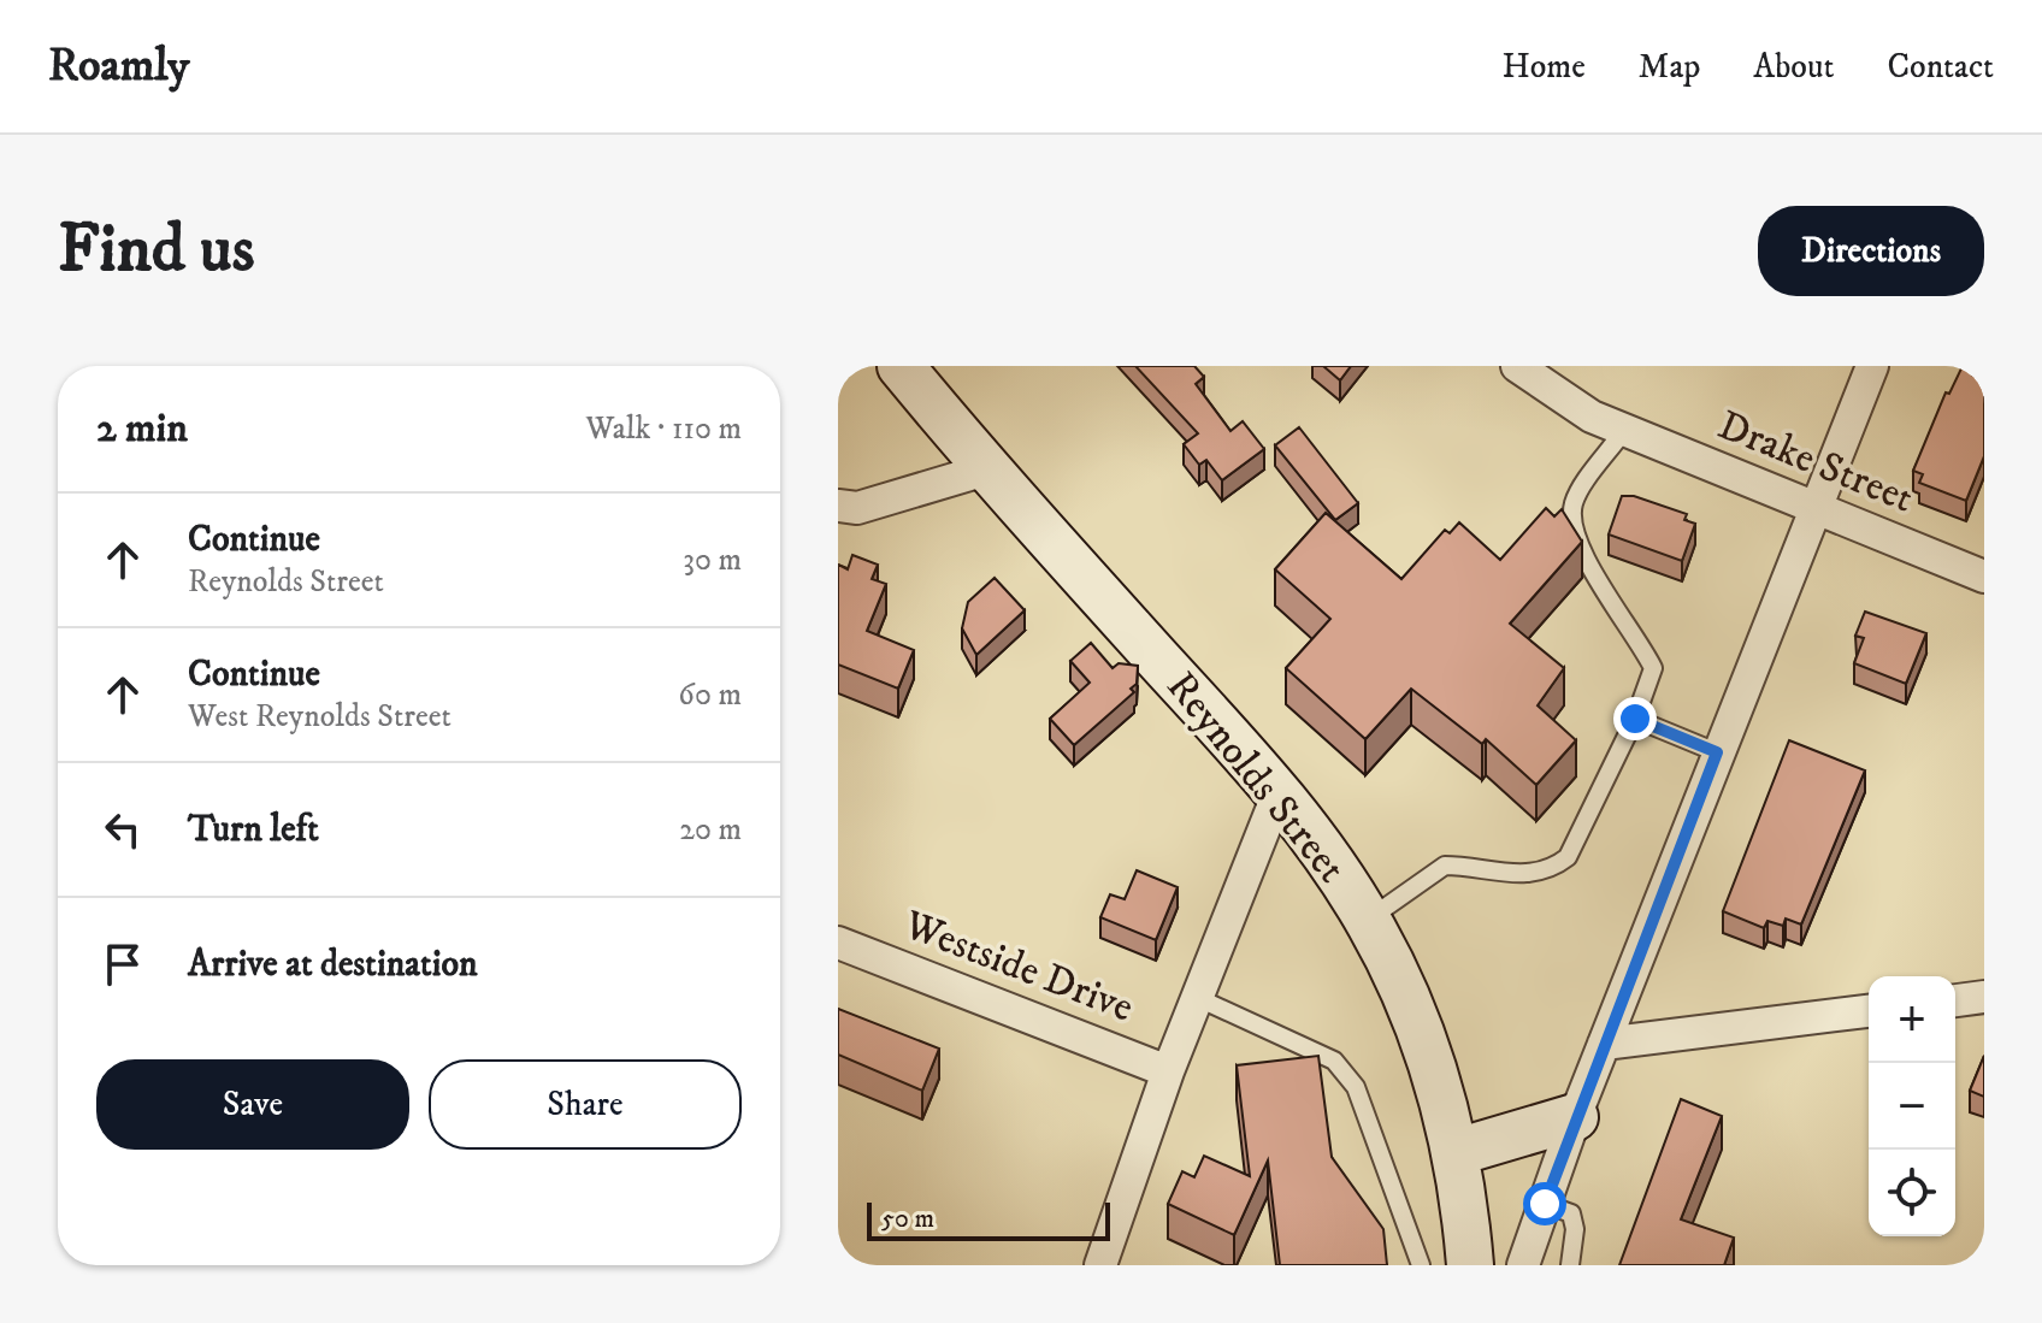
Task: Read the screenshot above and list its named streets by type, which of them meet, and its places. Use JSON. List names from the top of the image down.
{
  "streets": {
    "main road": ["Reynolds Street"],
    "street": ["Drake Street", "Westside Drive"]
  },
  "scale_bar": "50 m",
  "page": {
    "header": "Roamly",
    "nav": [
      "Home",
      "Map",
      "About",
      "Contact"
    ],
    "buttons": [
      "Directions",
      ["Save", "Share"]
    ],
    "title": "Find us",
    "heading": ["2 min", "Walk · 110 m"],
    "list": [
      ["Continue", "Reynolds Street", "30 m"],
      ["Continue", "West Reynolds Street", "60 m"],
      ["Turn left", "20 m"],
      "Arrive at destination"
    ],
    "map_buttons": ["+", "−"],
    "scale": "50 m"
  }
}
